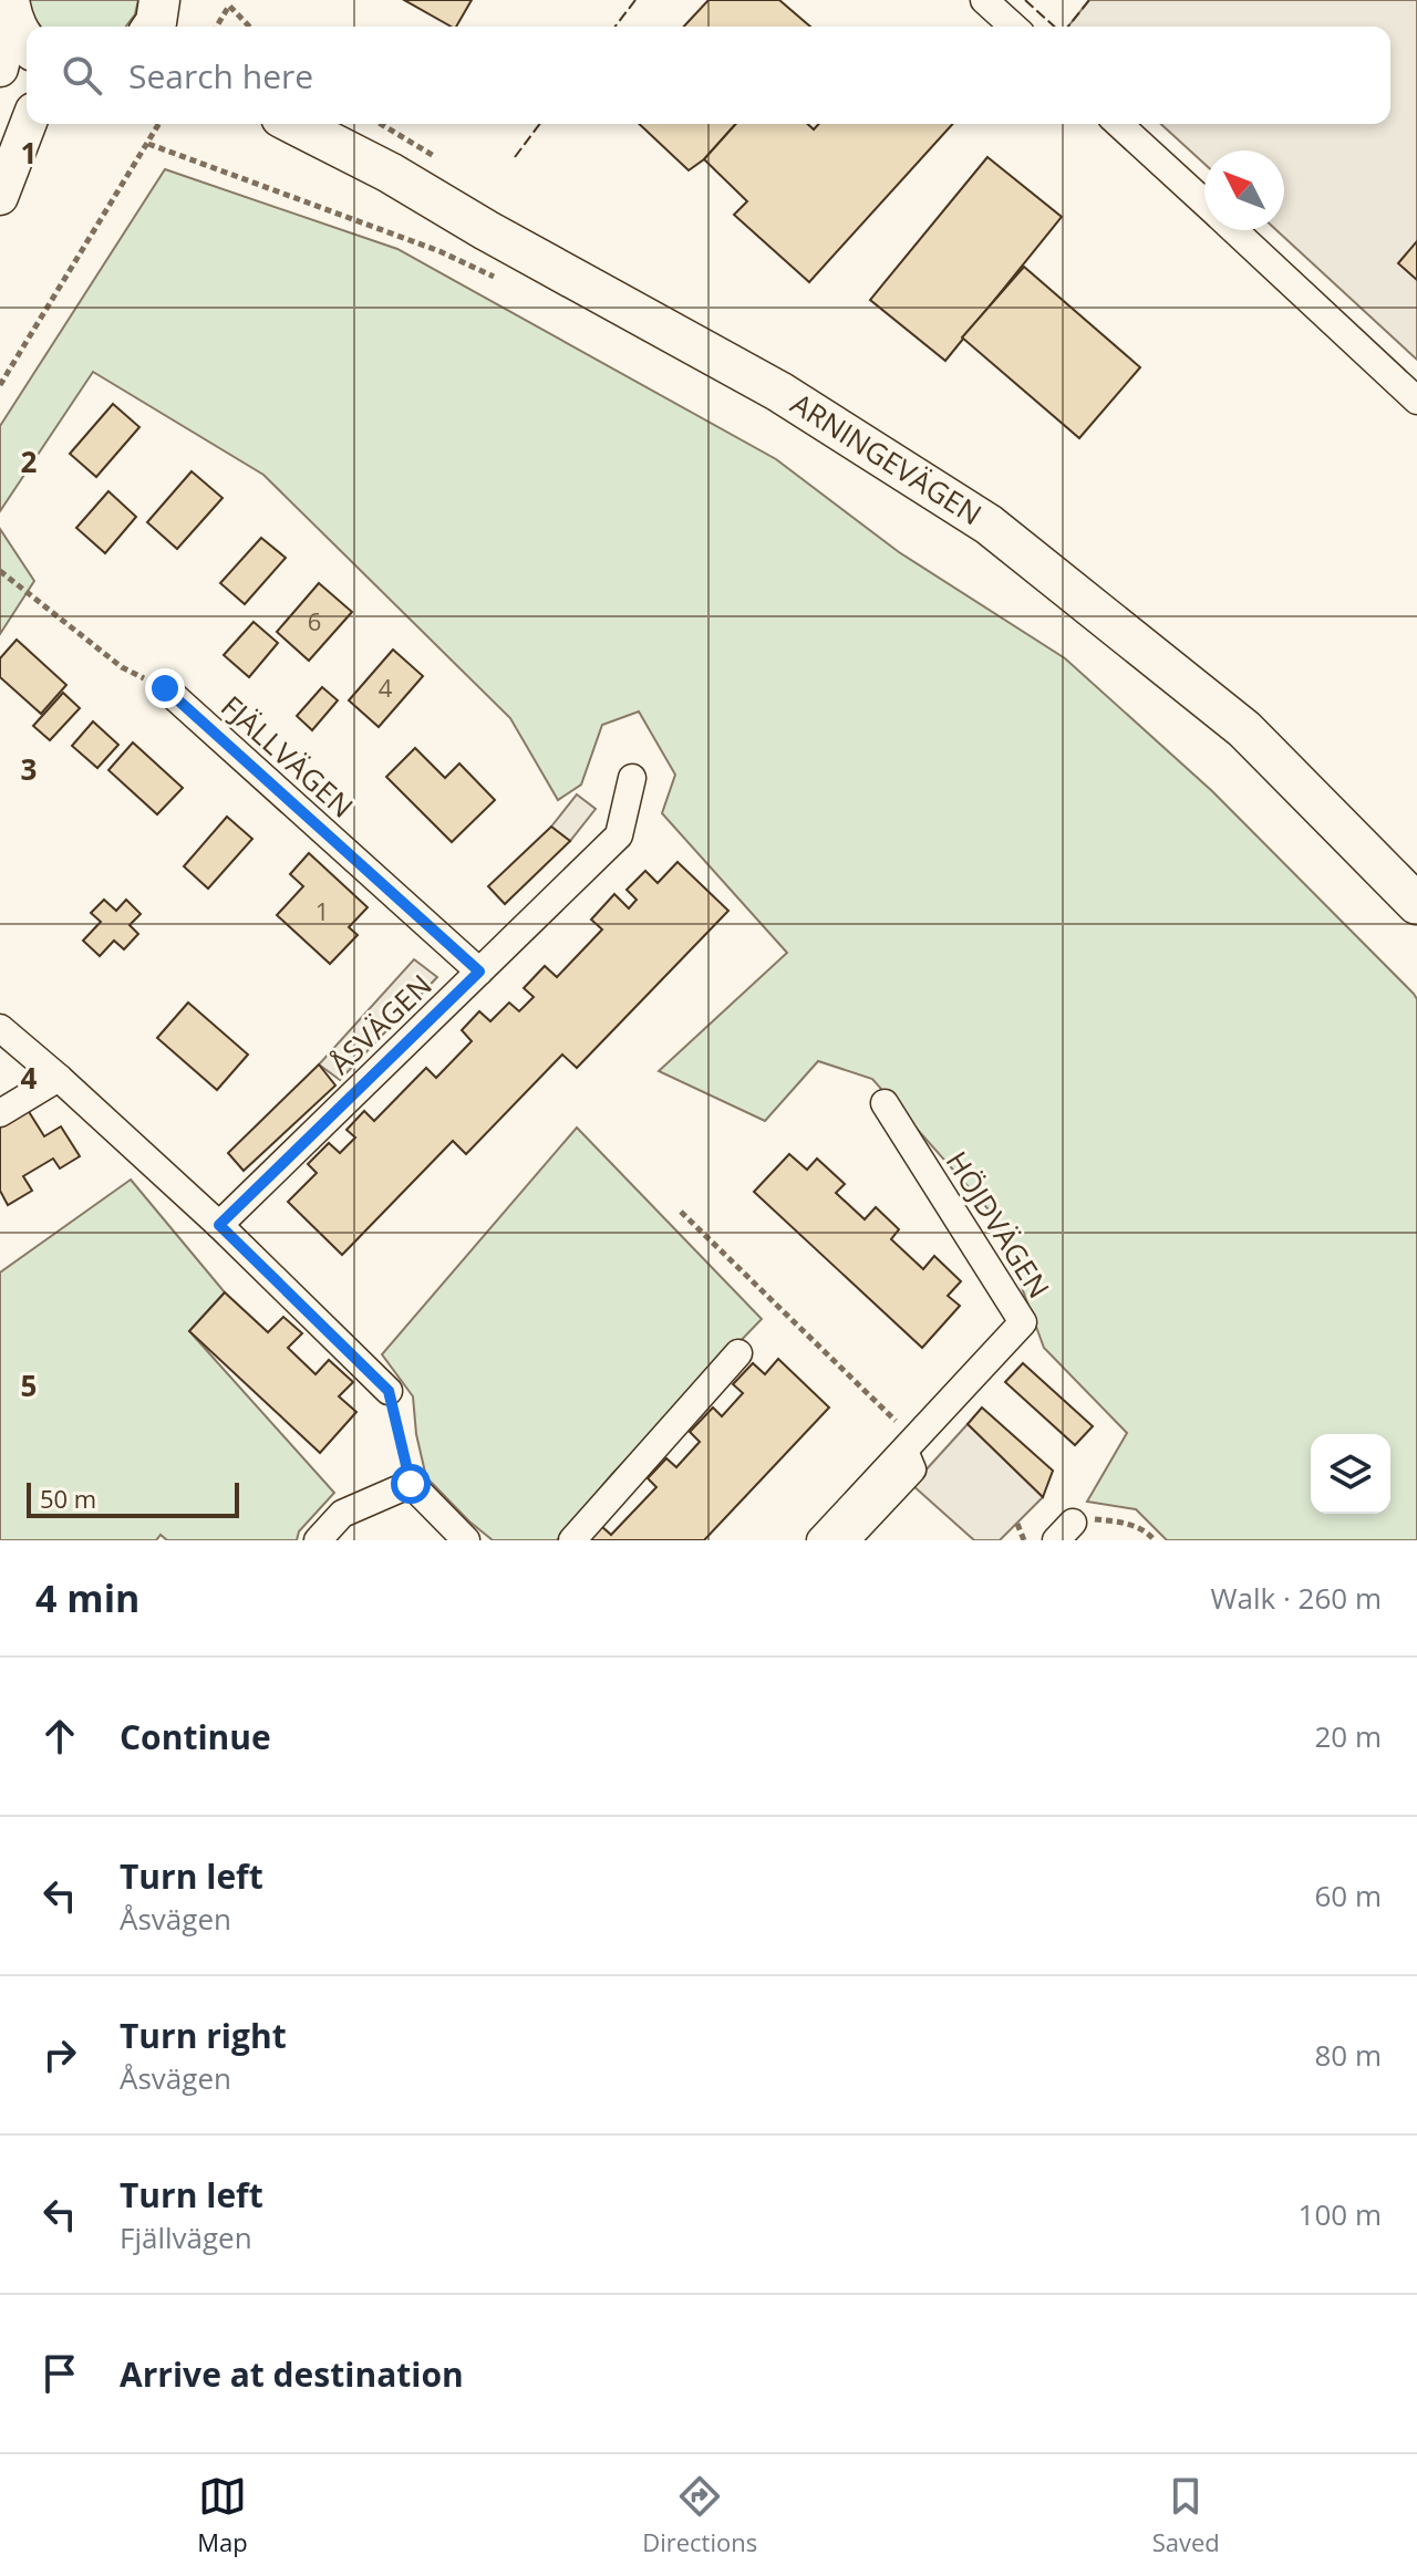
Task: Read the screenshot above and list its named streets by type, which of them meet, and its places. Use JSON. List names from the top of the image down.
{
  "streets": {
    "main road": ["ARNINGEVÄGEN"],
    "street": ["FJÄLLVÄGEN", "ÅSVÄGEN", "HÖJDVÄGEN"]
  },
  "crossings": [
    ["FJÄLLVÄGEN", "ÅSVÄGEN"]
  ],
  "house_numbers": ["6", "4", "1"],
  "scale_bar": "50 m",
  "north": "top left",
  "page": {
    "search": "Search here",
    "scale": "50 m",
    "heading": ["4 min", "Walk · 260 m"],
    "list": [
      ["Continue", "20 m"],
      ["Turn left", "Åsvägen", "60 m"],
      ["Turn right", "Åsvägen", "80 m"],
      ["Turn left", "Fjällvägen", "100 m"],
      "Arrive at destination"
    ],
    "nav": ["Map", "Directions", "Saved"]
  },
  "grid": {
    "rows": [
      "1",
      "2",
      "3",
      "4",
      "5"
    ]
  }
}
